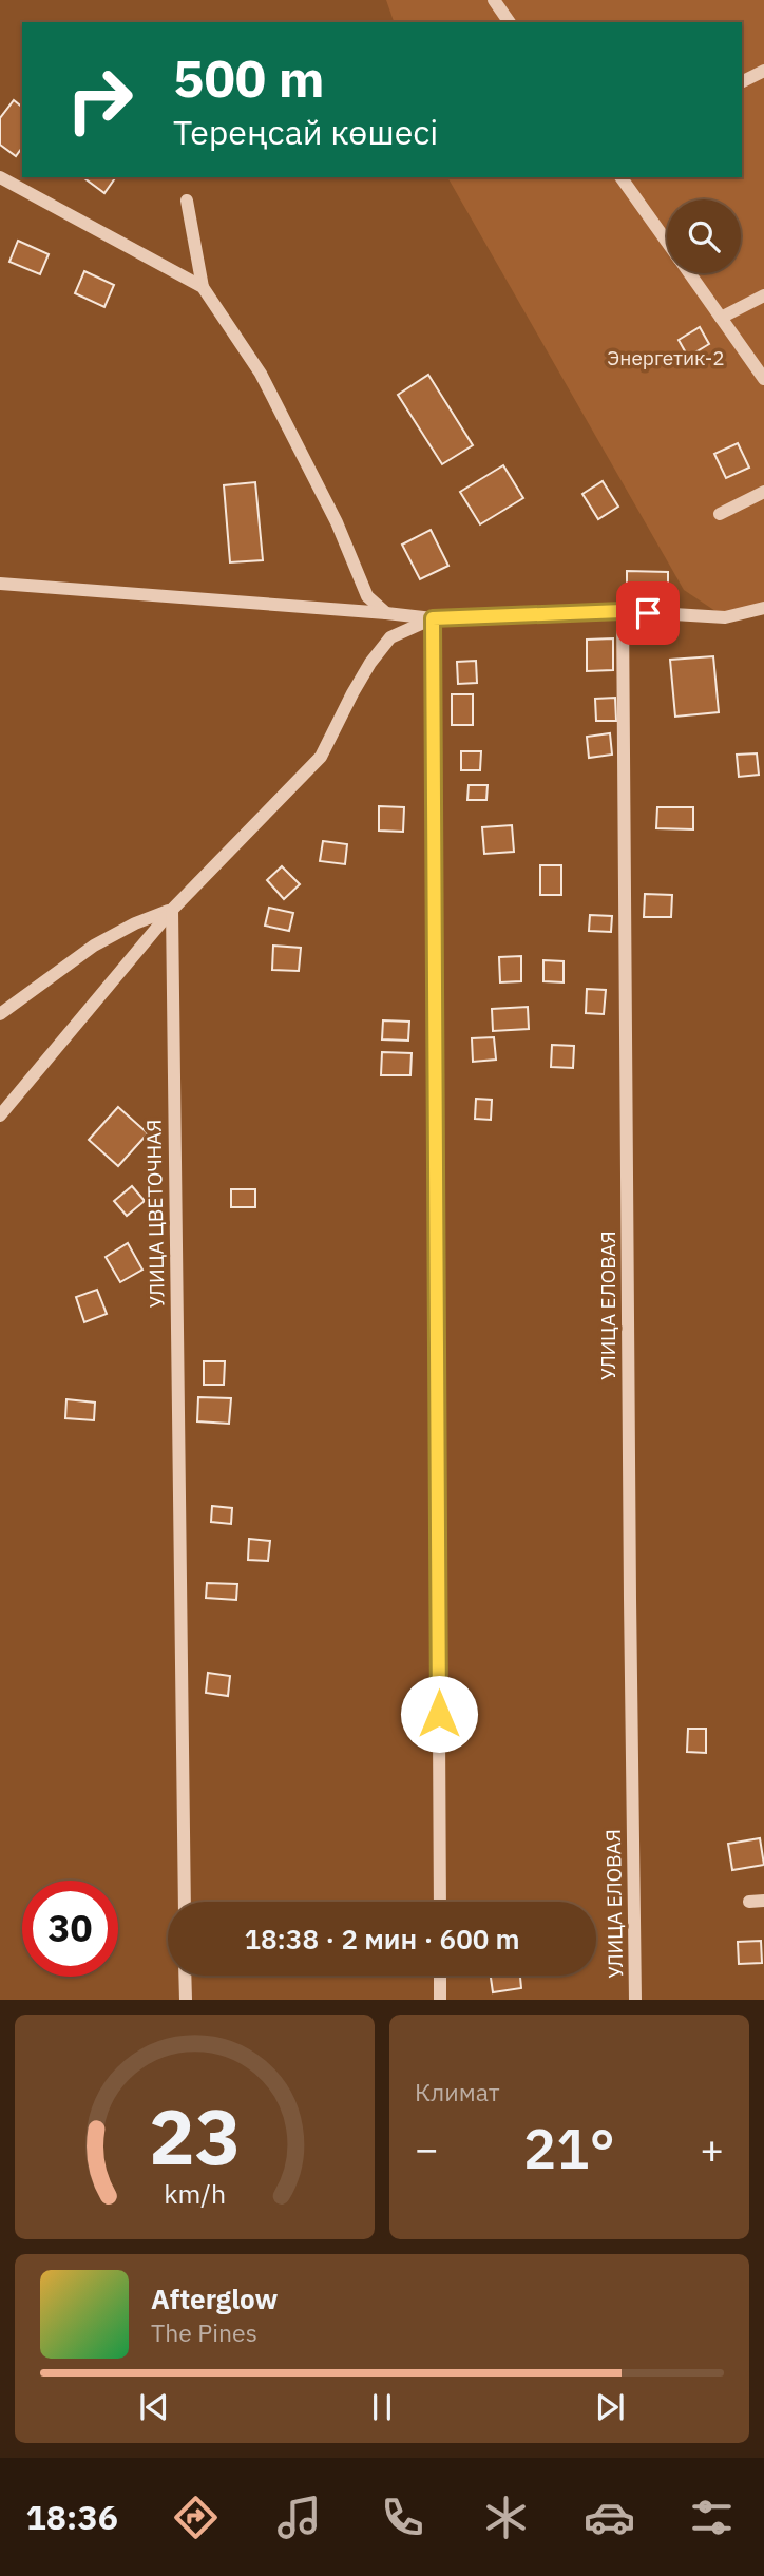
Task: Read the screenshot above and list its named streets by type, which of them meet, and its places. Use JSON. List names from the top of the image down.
{
  "streets": {
    "street": ["УЛИЦА ЦВЕТОЧНАЯ", "УЛИЦА ЕЛОВАЯ"]
  },
  "parks": ["Энергетик-2"],
  "page": {
    "turn": ["500 m", "Тереңсай көшесі"],
    "limit": "30",
    "trip": "18:38 · 2 мин · 600 m",
    "tile": "Климат",
    "heat": ["−", "21°", "+"],
    "song": ["Afterglow", "The Pines"],
    "tabs": "18:36",
    "gauge": ["23", "km/h"]
  }
}
